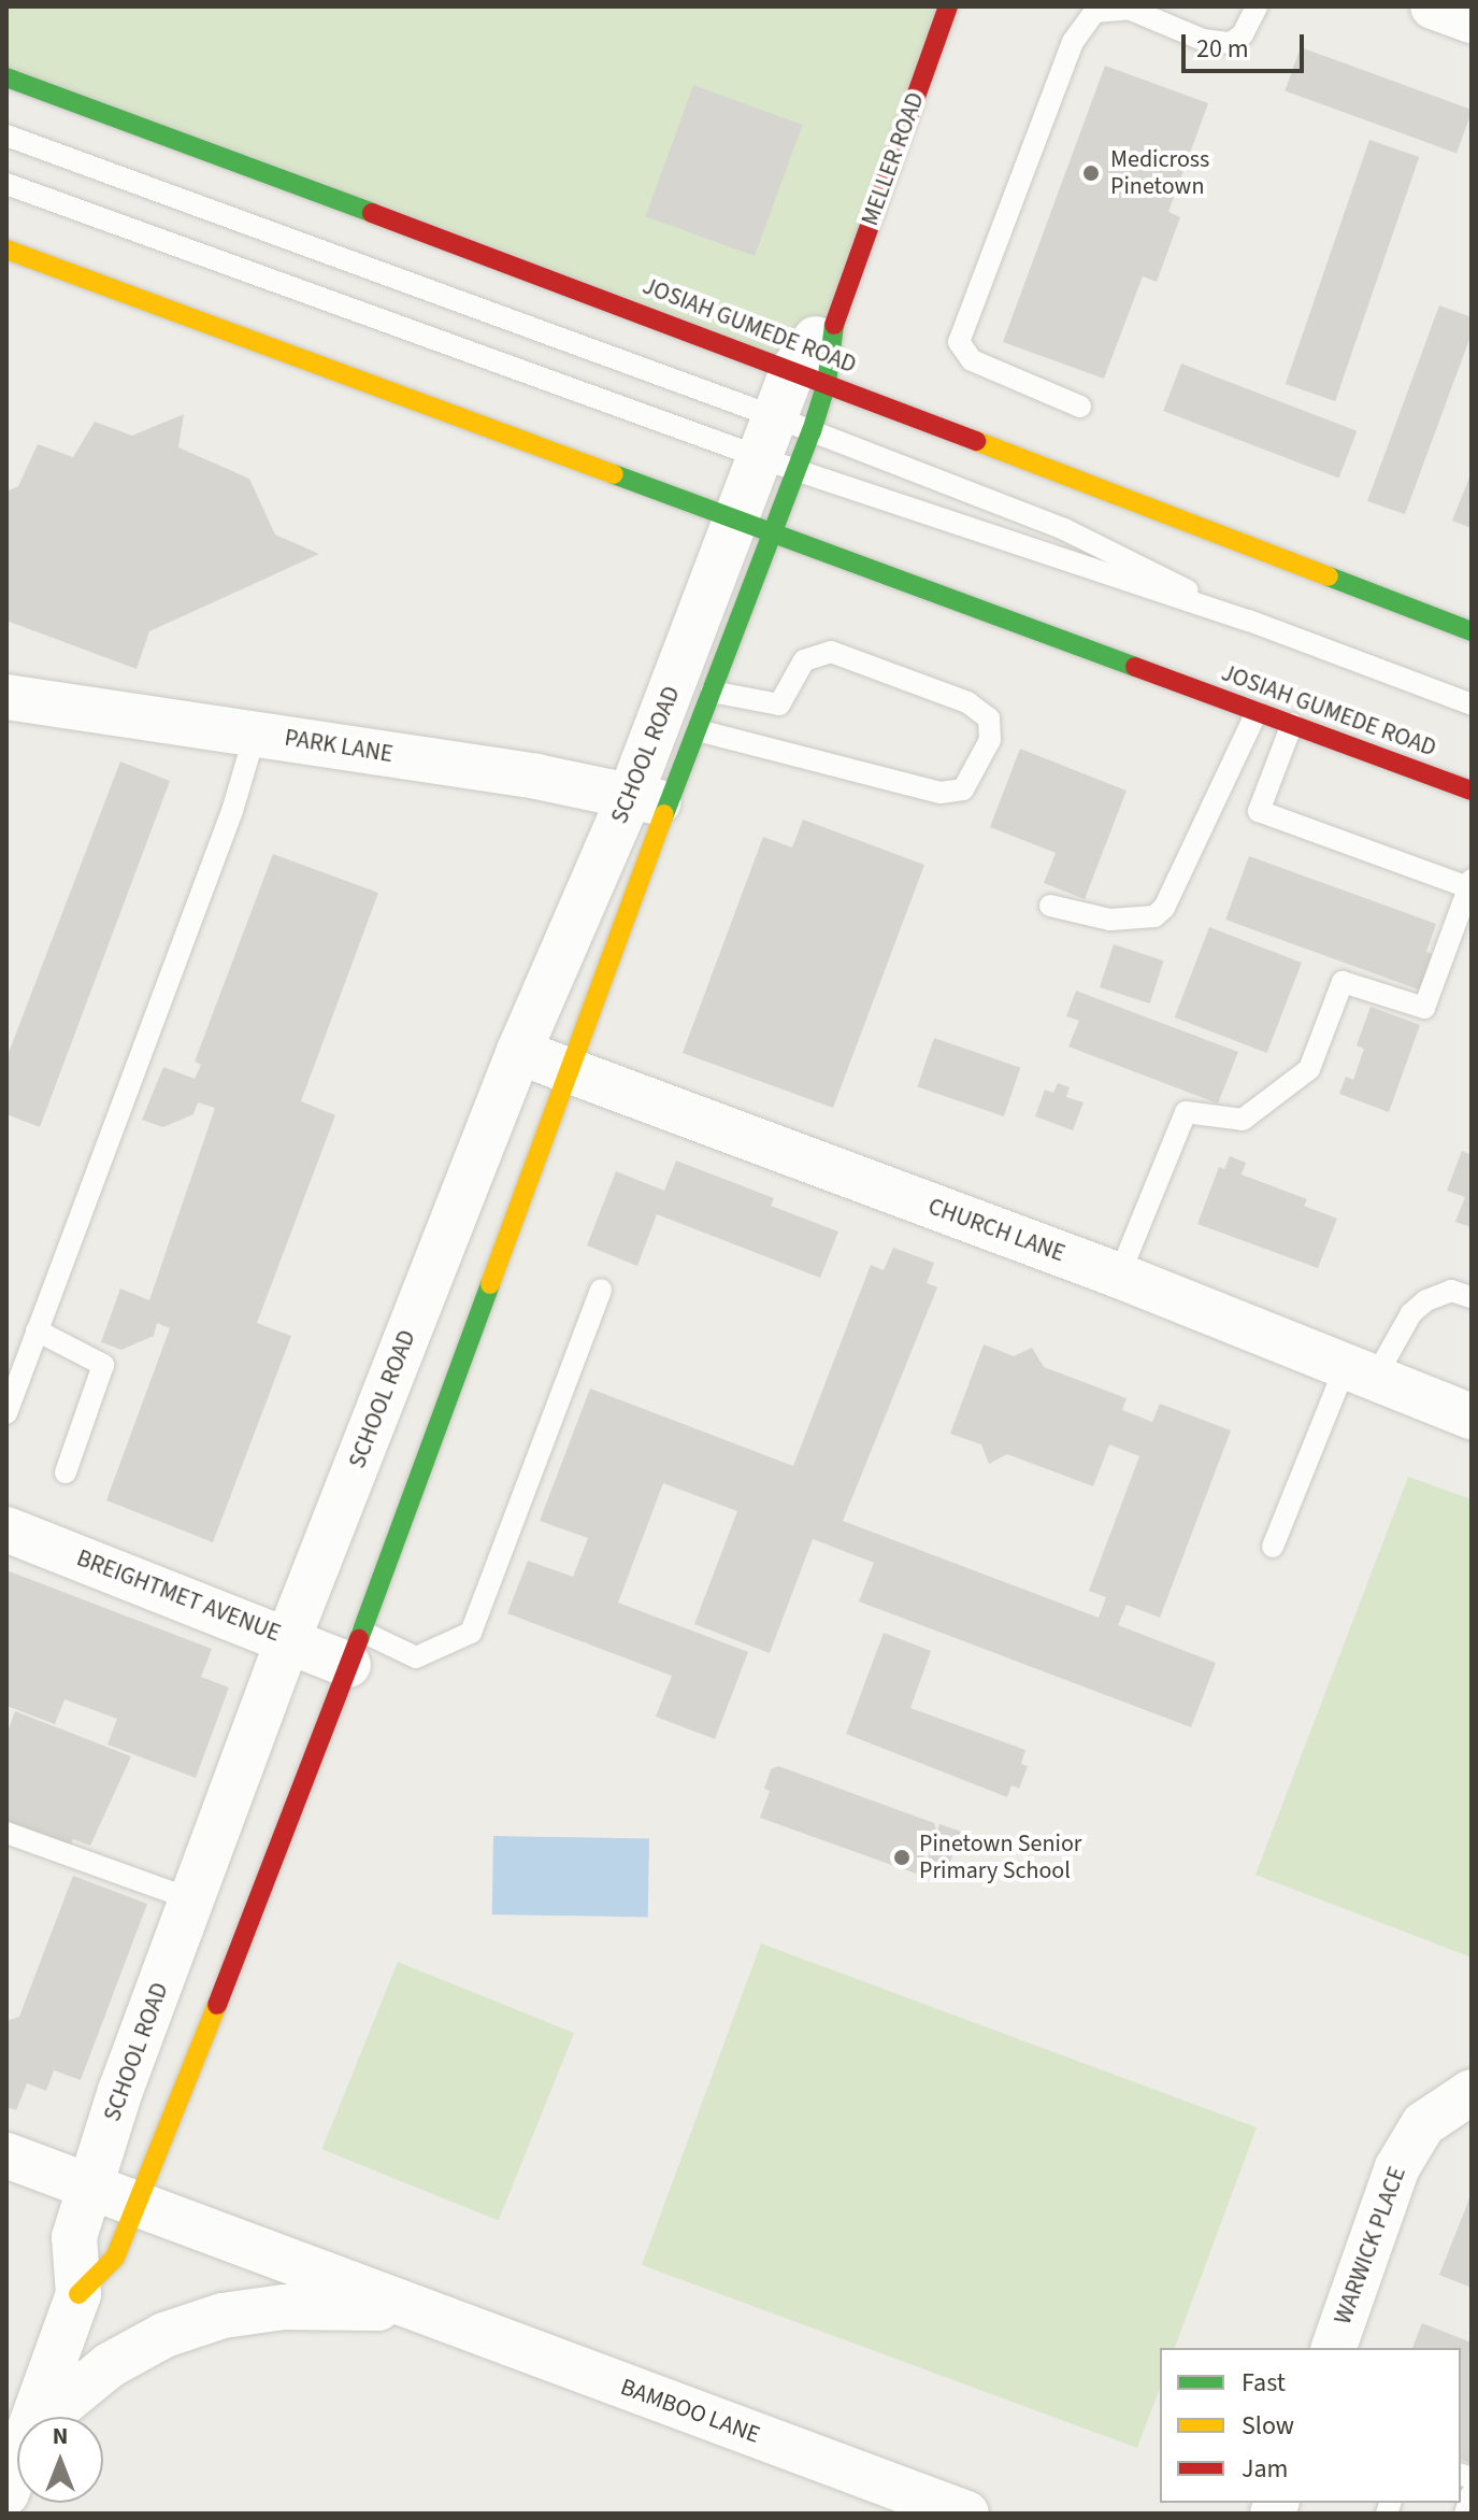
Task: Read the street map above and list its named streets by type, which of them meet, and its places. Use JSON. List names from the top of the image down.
{
  "streets": {
    "main road": ["MELLER ROAD", "JOSIAH GUMEDE ROAD", "SCHOOL ROAD"],
    "street": [
      "PARK LANE",
      "CHURCH LANE",
      "BREIGHTMET AVENUE",
      "WARWICK PLACE",
      "BAMBOO LANE"
    ]
  },
  "crossings": [
    ["MELLER ROAD", "JOSIAH GUMEDE ROAD"],
    ["MELLER ROAD", "SCHOOL ROAD"],
    ["JOSIAH GUMEDE ROAD", "SCHOOL ROAD"],
    ["PARK LANE", "SCHOOL ROAD"],
    ["SCHOOL ROAD", "CHURCH LANE"],
    ["SCHOOL ROAD", "BREIGHTMET AVENUE"],
    ["SCHOOL ROAD", "BAMBOO LANE"]
  ],
  "places": ["Medicross Pinetown", "Pinetown Senior Primary School"],
  "legend": ["Fast", "Slow", "Jam"],
  "scale_bar": "20 m",
  "north": "top"
}
